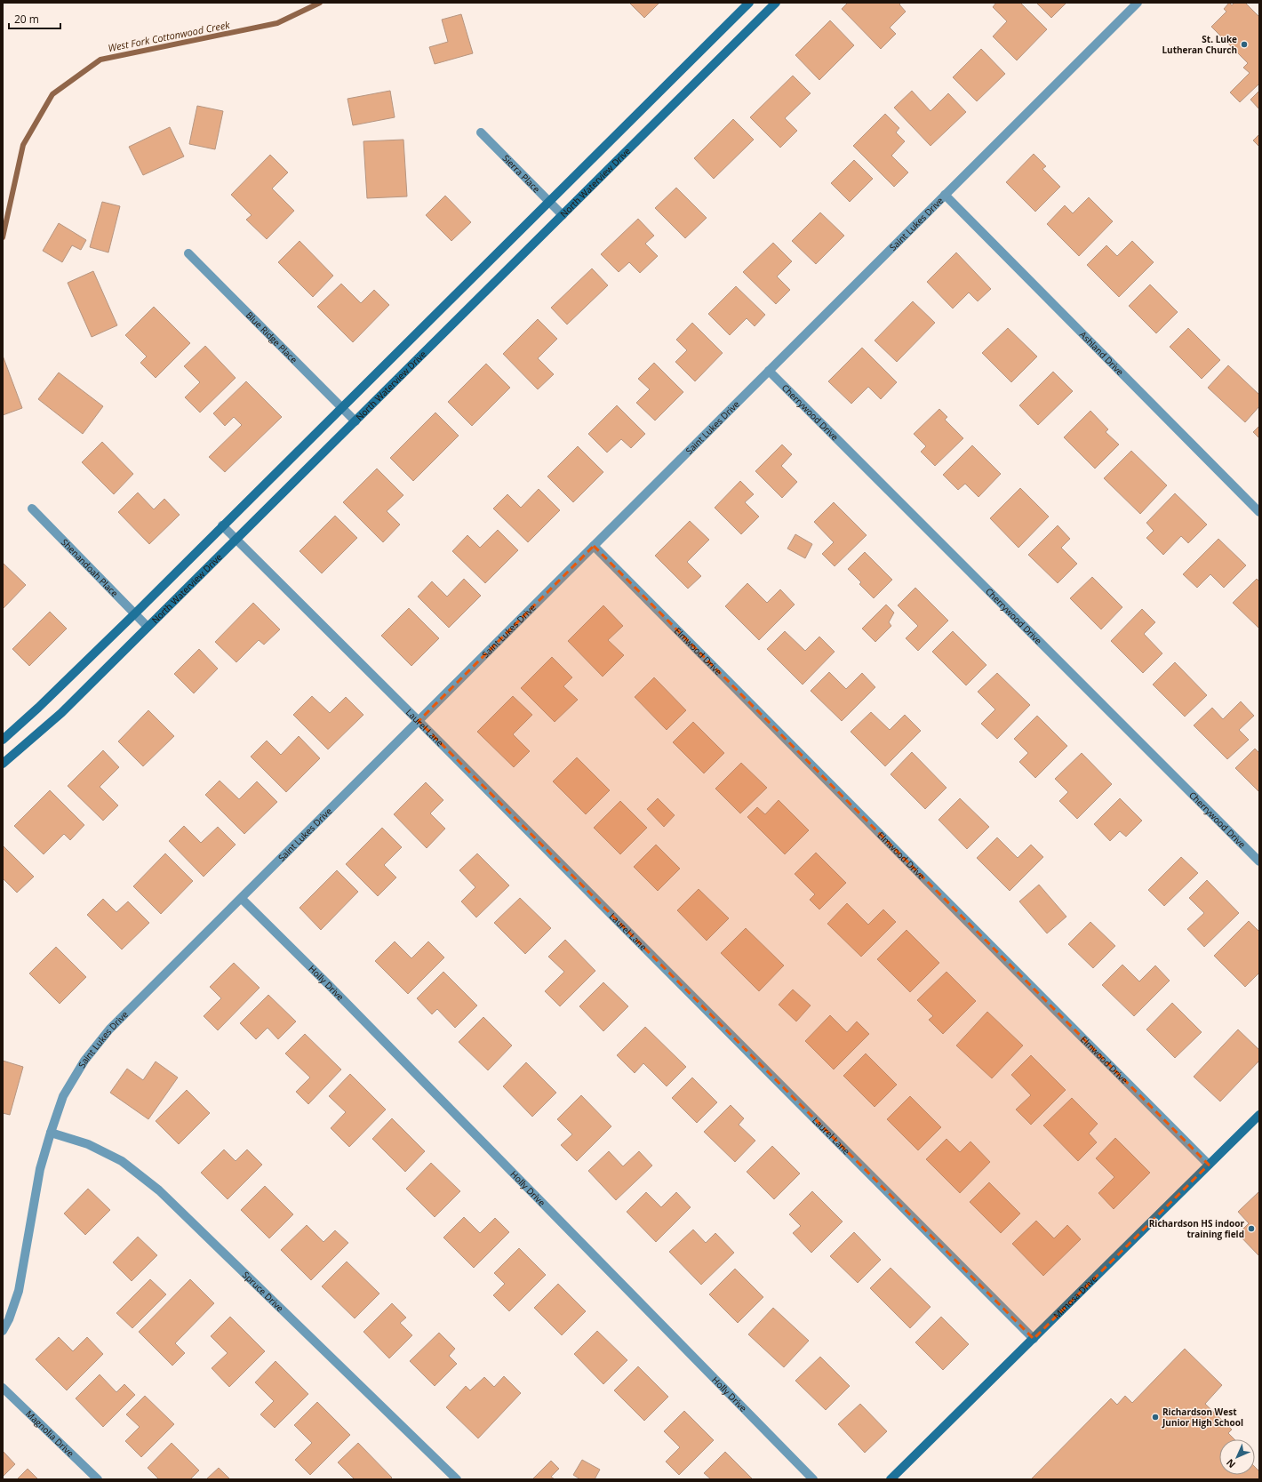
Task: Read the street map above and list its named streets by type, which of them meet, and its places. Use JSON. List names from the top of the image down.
{
  "streets": {
    "street": [
      "Sierra Place",
      "North Waterview Drive",
      "Saint Lukes Drive",
      "Blue Ridge Place",
      "Ashland Drive",
      "Cherrywood Drive",
      "Shenandoah Place",
      "Elmwood Drive",
      "Laurel Lane",
      "Holly Drive",
      "Spruce Drive",
      "Mimosa Drive",
      "Magnolia Drive"
    ]
  },
  "crossings": [
    ["Sierra Place", "North Waterview Drive"],
    ["North Waterview Drive", "Blue Ridge Place"],
    ["North Waterview Drive", "Shenandoah Place"],
    ["North Waterview Drive", "Laurel Lane"],
    ["Saint Lukes Drive", "Ashland Drive"],
    ["Saint Lukes Drive", "Cherrywood Drive"],
    ["Saint Lukes Drive", "Elmwood Drive"],
    ["Saint Lukes Drive", "Laurel Lane"],
    ["Saint Lukes Drive", "Holly Drive"],
    ["Saint Lukes Drive", "Spruce Drive"],
    ["Elmwood Drive", "Mimosa Drive"],
    ["Laurel Lane", "Mimosa Drive"]
  ],
  "water": ["West Fork Cottonwood Creek"],
  "places": ["St. Luke Lutheran Church", "Richardson HS indoor training field", "Richardson West Junior High School"],
  "scale_bar": "20 m",
  "north": "bottom left"
}
